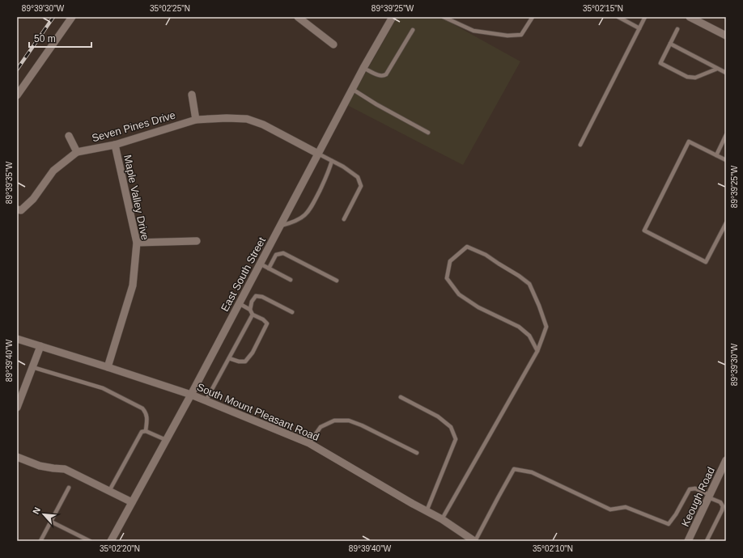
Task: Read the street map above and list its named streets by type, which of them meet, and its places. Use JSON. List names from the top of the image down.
{
  "streets": {
    "street": [
      "Seven Pines Drive",
      "Maple Valley Drive",
      "East South Street",
      "South Mount Pleasant Road",
      "Keough Road"
    ]
  },
  "crossings": [
    ["Seven Pines Drive", "Maple Valley Drive"],
    ["Seven Pines Drive", "East South Street"],
    ["Maple Valley Drive", "South Mount Pleasant Road"],
    ["East South Street", "South Mount Pleasant Road"]
  ],
  "scale_bar": "50 m",
  "north": "top left",
  "coordinates": [
    "89°39'30\"W",
    "35°02'25\"N",
    "89°39'25\"W",
    "35°02'15\"N",
    "89°39'35\"W",
    "89°39'40\"W",
    "35°02'20\"N",
    "35°02'10\"N"
  ]
}
